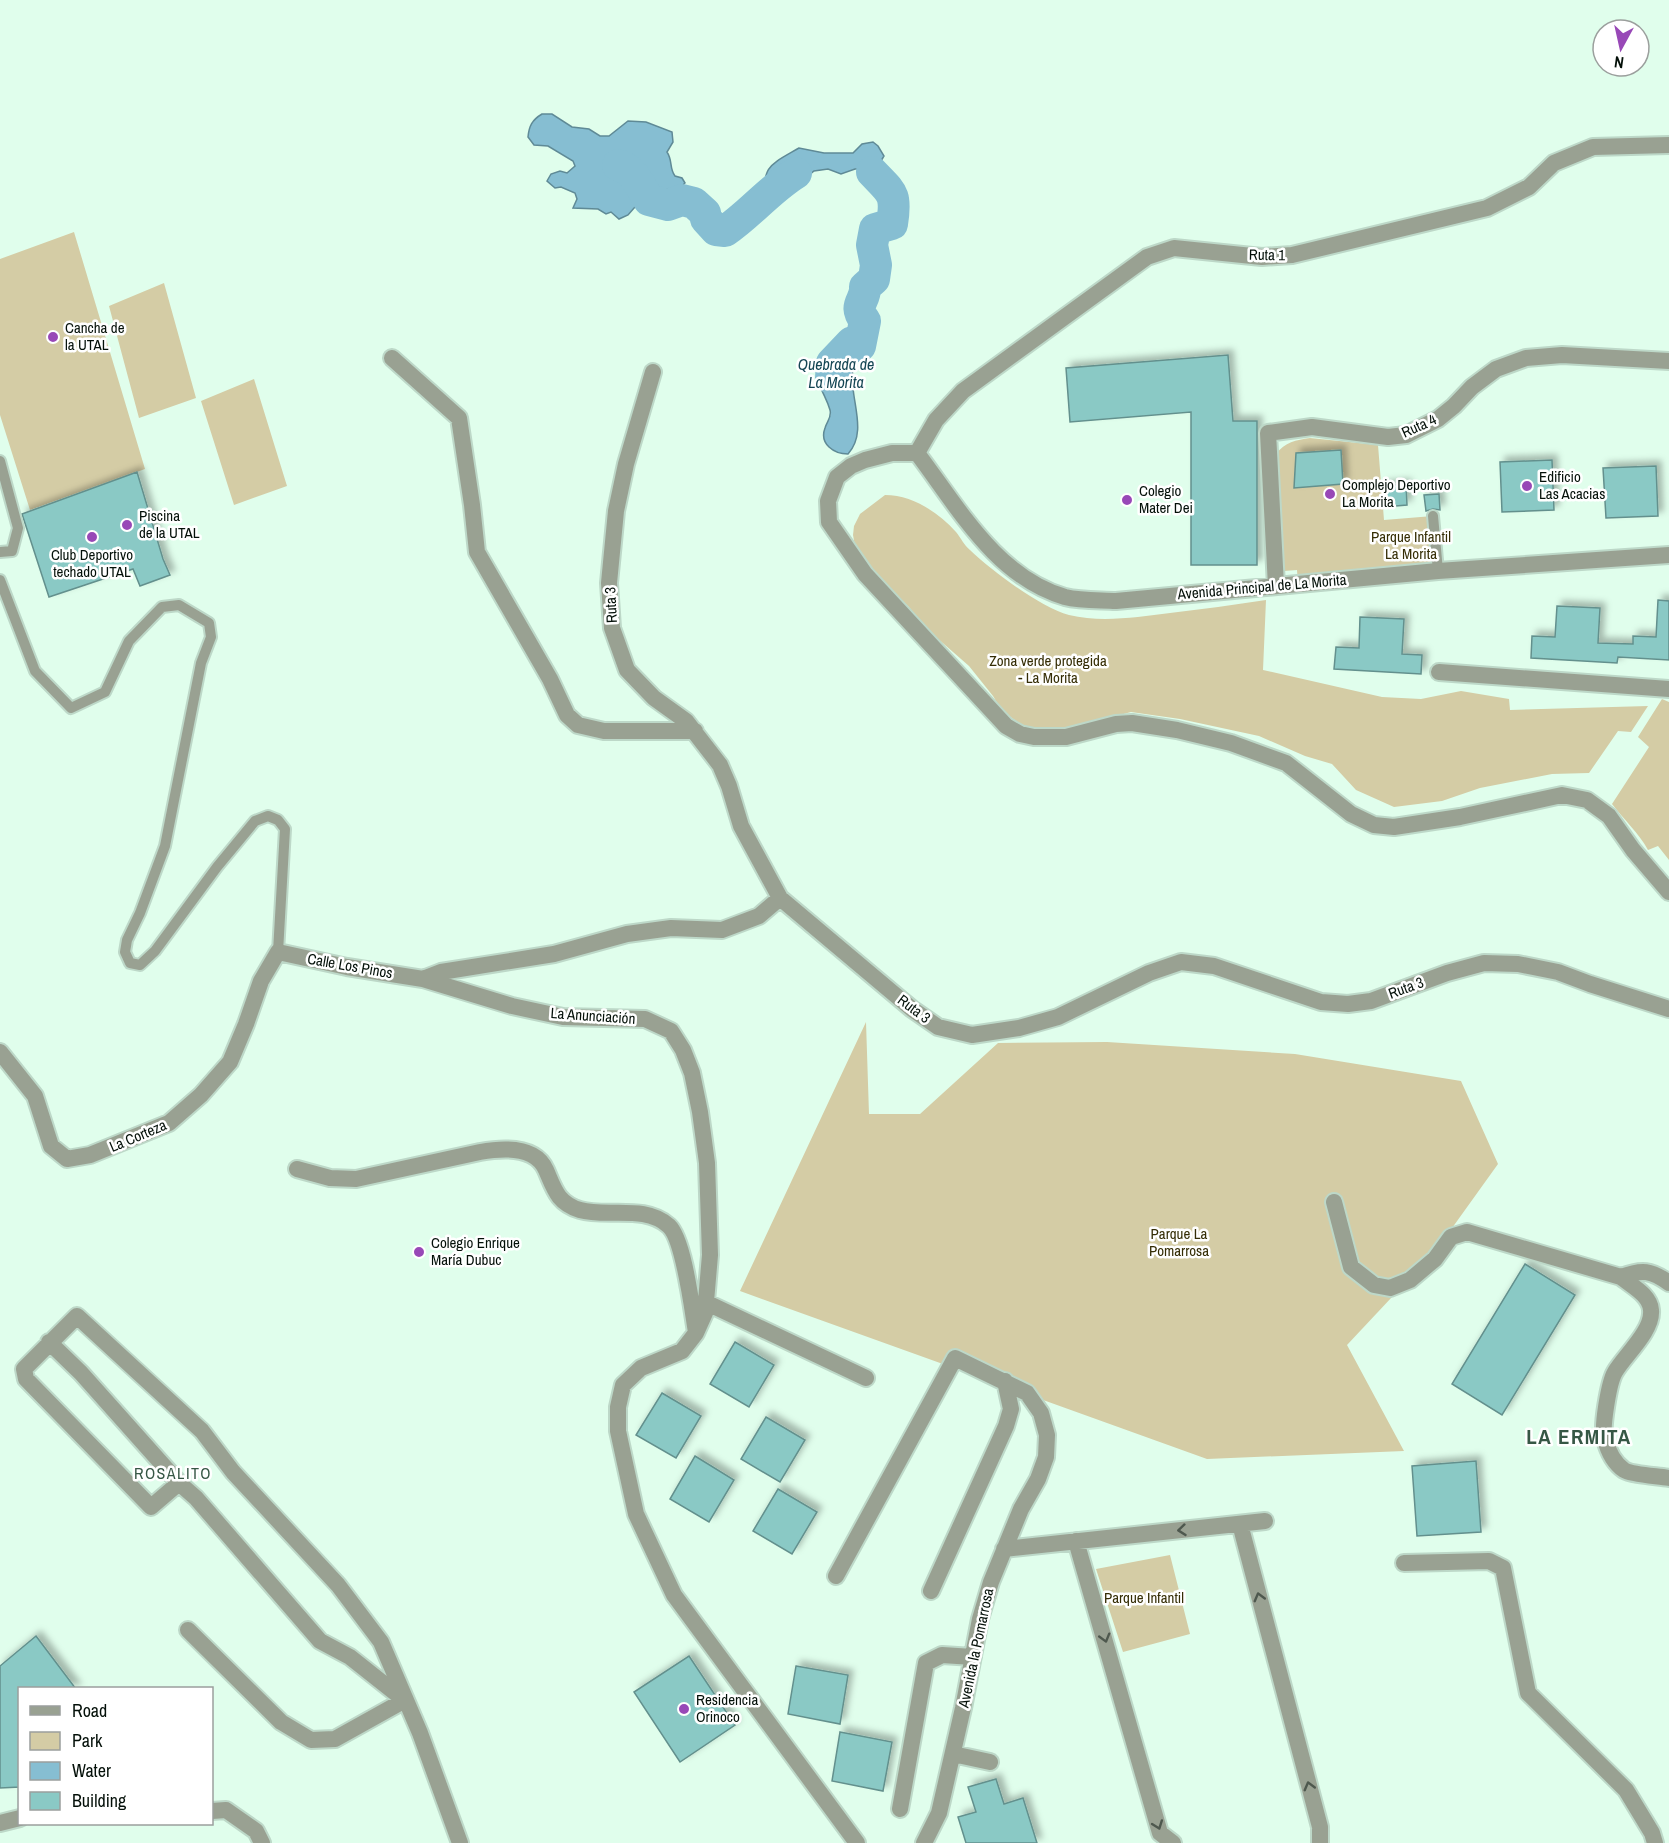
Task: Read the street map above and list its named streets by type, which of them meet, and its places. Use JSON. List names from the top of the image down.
{
  "streets": {
    "street": [
      "Ruta 1",
      "Ruta 4",
      "Avenida Principal de La Morita",
      "Ruta 3",
      "Calle Los Pinos",
      "La Anunciación",
      "La Corteza",
      "Avenida la Pomarrosa"
    ]
  },
  "crossings": [
    ["Ruta 1", "Avenida Principal de La Morita"],
    ["Ruta 4", "Avenida Principal de La Morita"],
    ["Calle Los Pinos", "La Anunciación"],
    ["Calle Los Pinos", "La Corteza"]
  ],
  "districts": ["LA ERMITA", "ROSALITO"],
  "water": ["Quebrada de La Morita"],
  "parks": [
    "Parque Infantil La Morita",
    "Zona verde protegida - La Morita",
    "Parque La Pomarrosa",
    "Parque Infantil"
  ],
  "places": [
    "Cancha de la UTAL",
    "Edificio Las Acacias",
    "Complejo Deportivo La Morita",
    "Colegio Mater Dei",
    "Piscina de la UTAL",
    "Club Deportivo techado UTAL",
    "Colegio Enrique María Dubuc",
    "Residencia Orinoco"
  ],
  "legend": [
    "Road",
    "Park",
    "Water",
    "Building"
  ],
  "north": "bottom"
}
